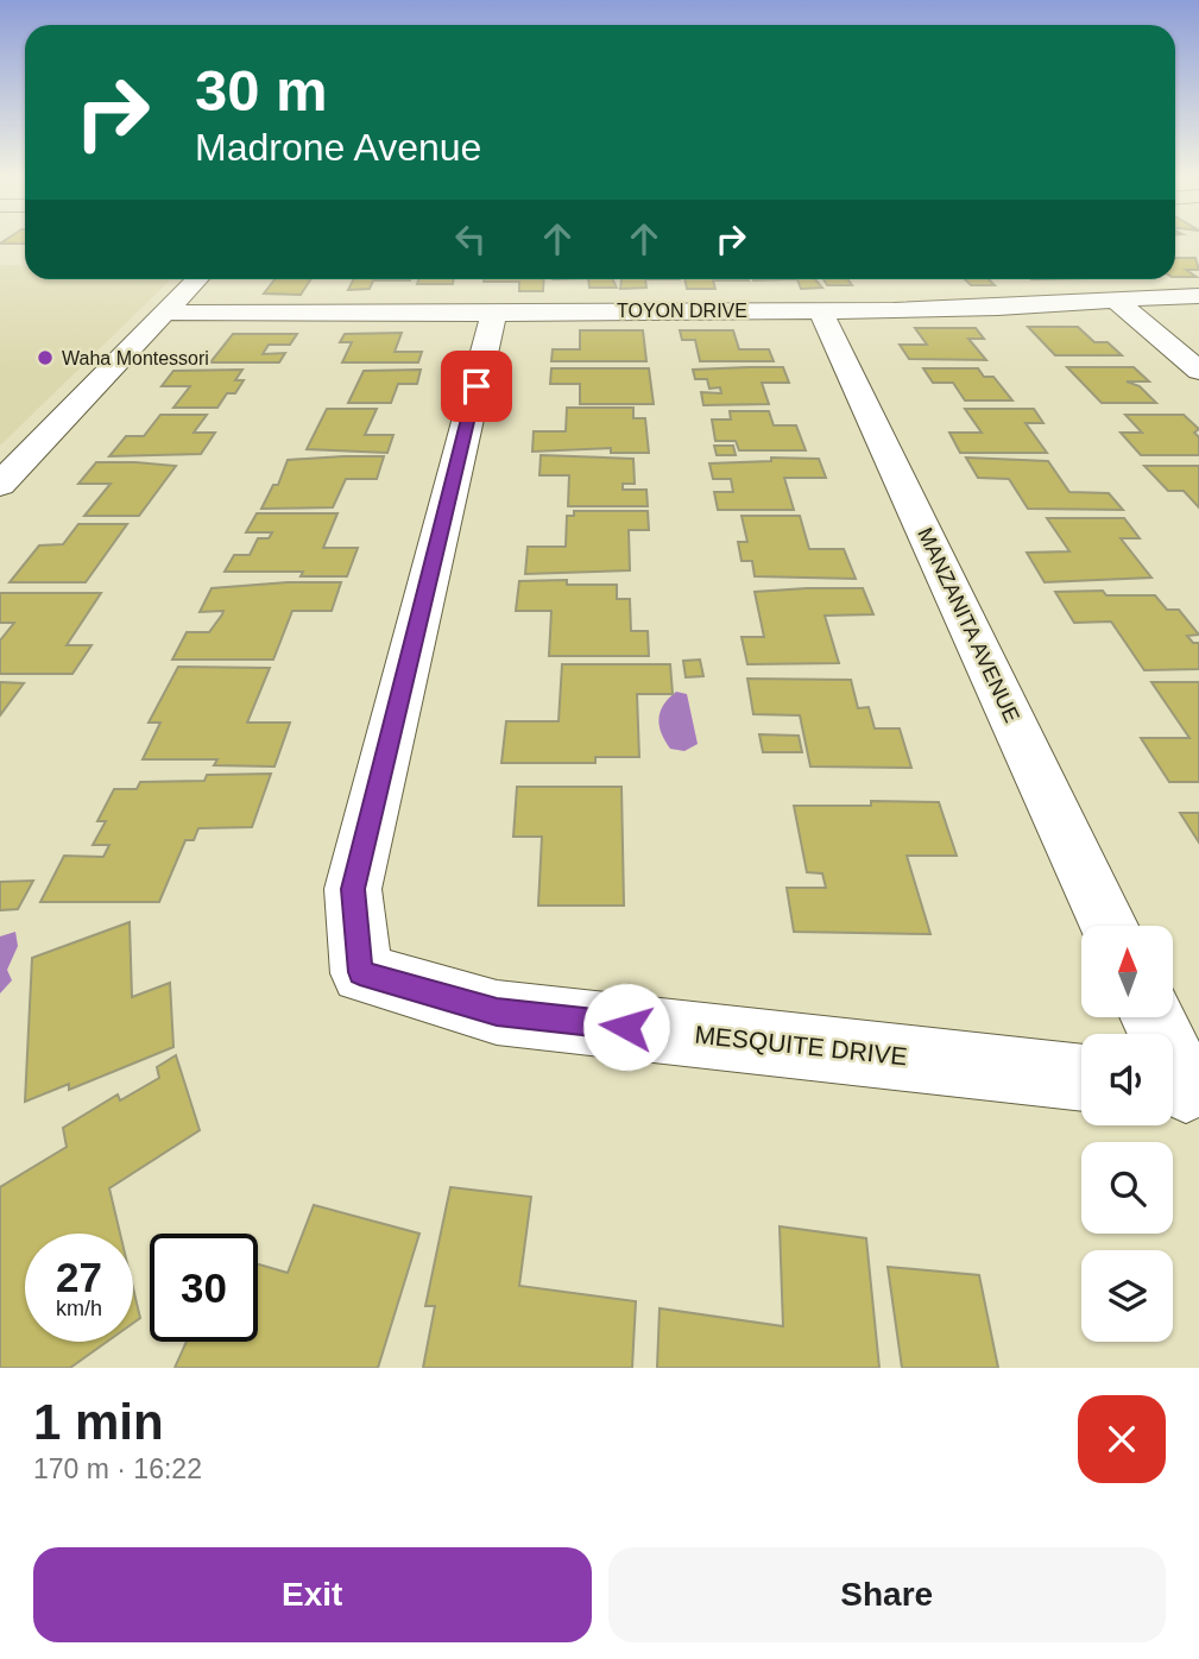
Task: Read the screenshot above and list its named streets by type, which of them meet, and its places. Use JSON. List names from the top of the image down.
{
  "streets": {
    "street": ["TOYON DRIVE", "MANZANITA AVENUE", "MESQUITE DRIVE"]
  },
  "crossings": [
    ["TOYON DRIVE", "MANZANITA AVENUE"],
    ["TOYON DRIVE", "MESQUITE DRIVE"]
  ],
  "places": ["Waha Montessori"],
  "north": "top",
  "page": {
    "turn": ["30 m", "Madrone Avenue"],
    "speed": "27 km/h",
    "limit": "30",
    "heading": ["1 min", "170 m · 16:22"],
    "buttons": ["Exit", "Share"]
  }
}
